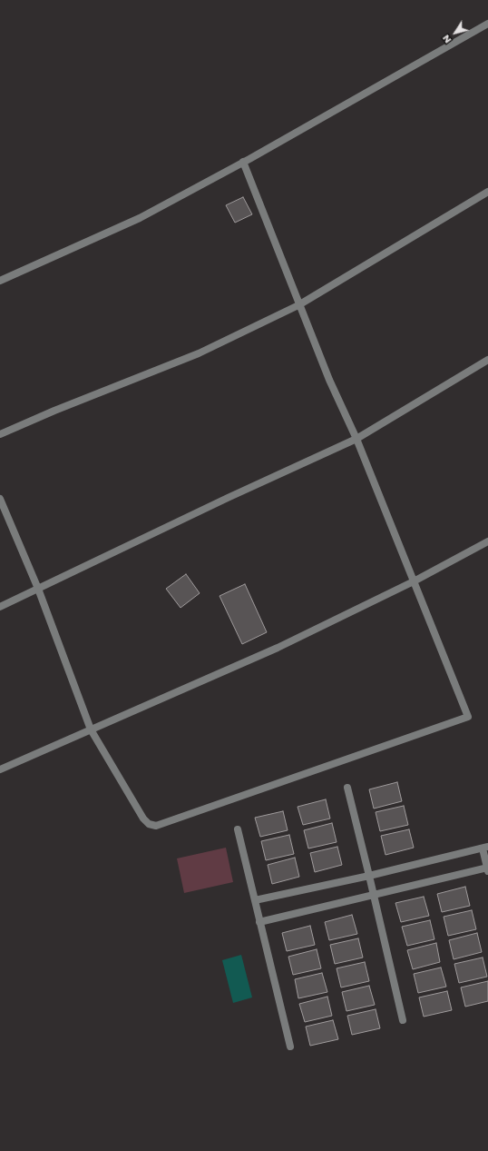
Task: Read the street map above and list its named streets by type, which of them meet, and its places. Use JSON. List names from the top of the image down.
{
  "north": "bottom left"
}
